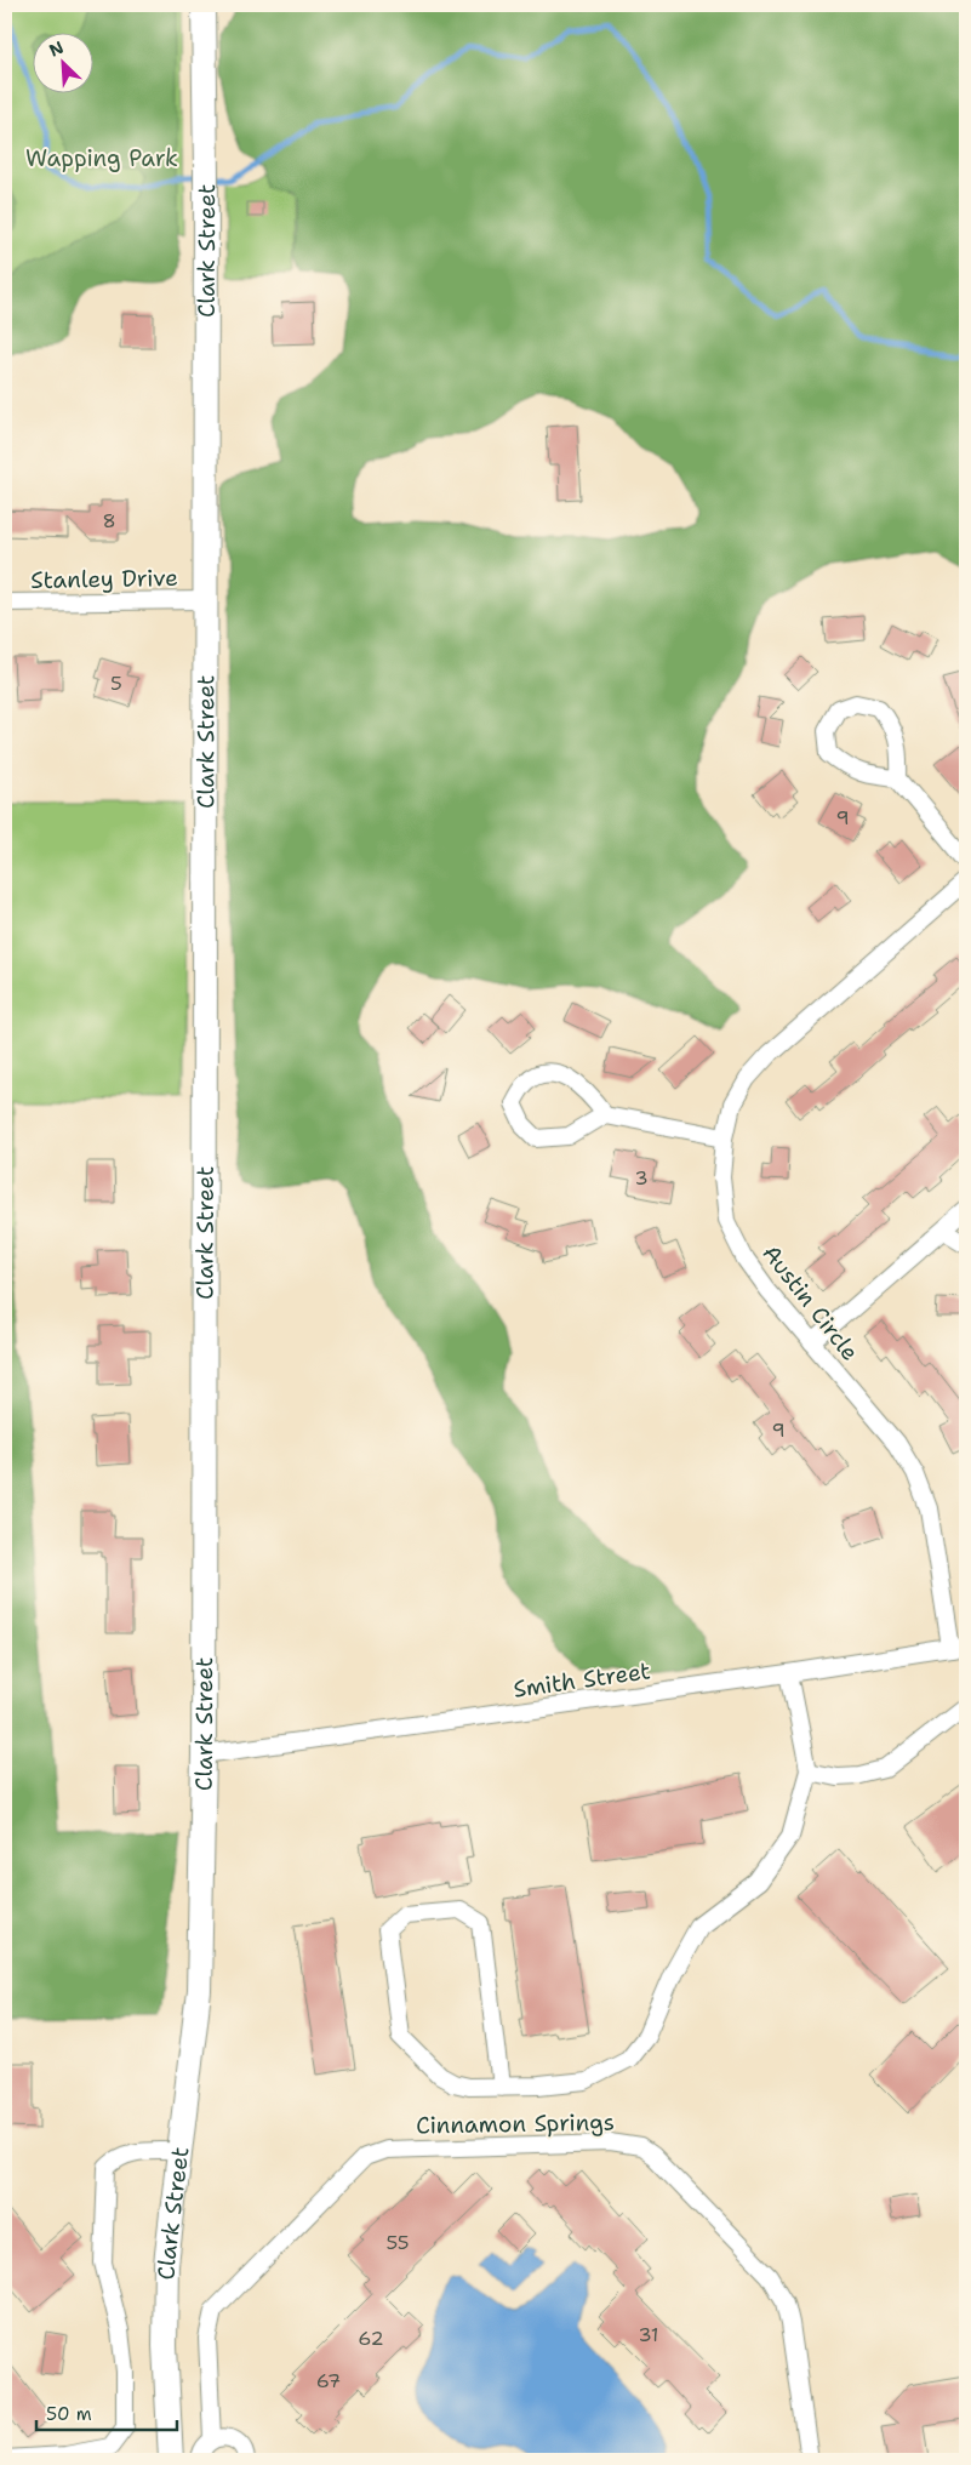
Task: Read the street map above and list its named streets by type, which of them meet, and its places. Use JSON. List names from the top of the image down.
{
  "streets": {
    "main road": ["Clark Street"],
    "street": [
      "Stanley Drive",
      "Austin Circle",
      "Smith Street",
      "Cinnamon Springs"
    ]
  },
  "crossings": [
    ["Clark Street", "Stanley Drive"],
    ["Clark Street", "Smith Street"],
    ["Austin Circle", "Smith Street"]
  ],
  "parks": ["Wapping Park"],
  "house_numbers": [
    "8",
    "5",
    "9",
    "3",
    "9",
    "55",
    "31",
    "62",
    "67"
  ],
  "scale_bar": "50 m",
  "north": "top left"
}
